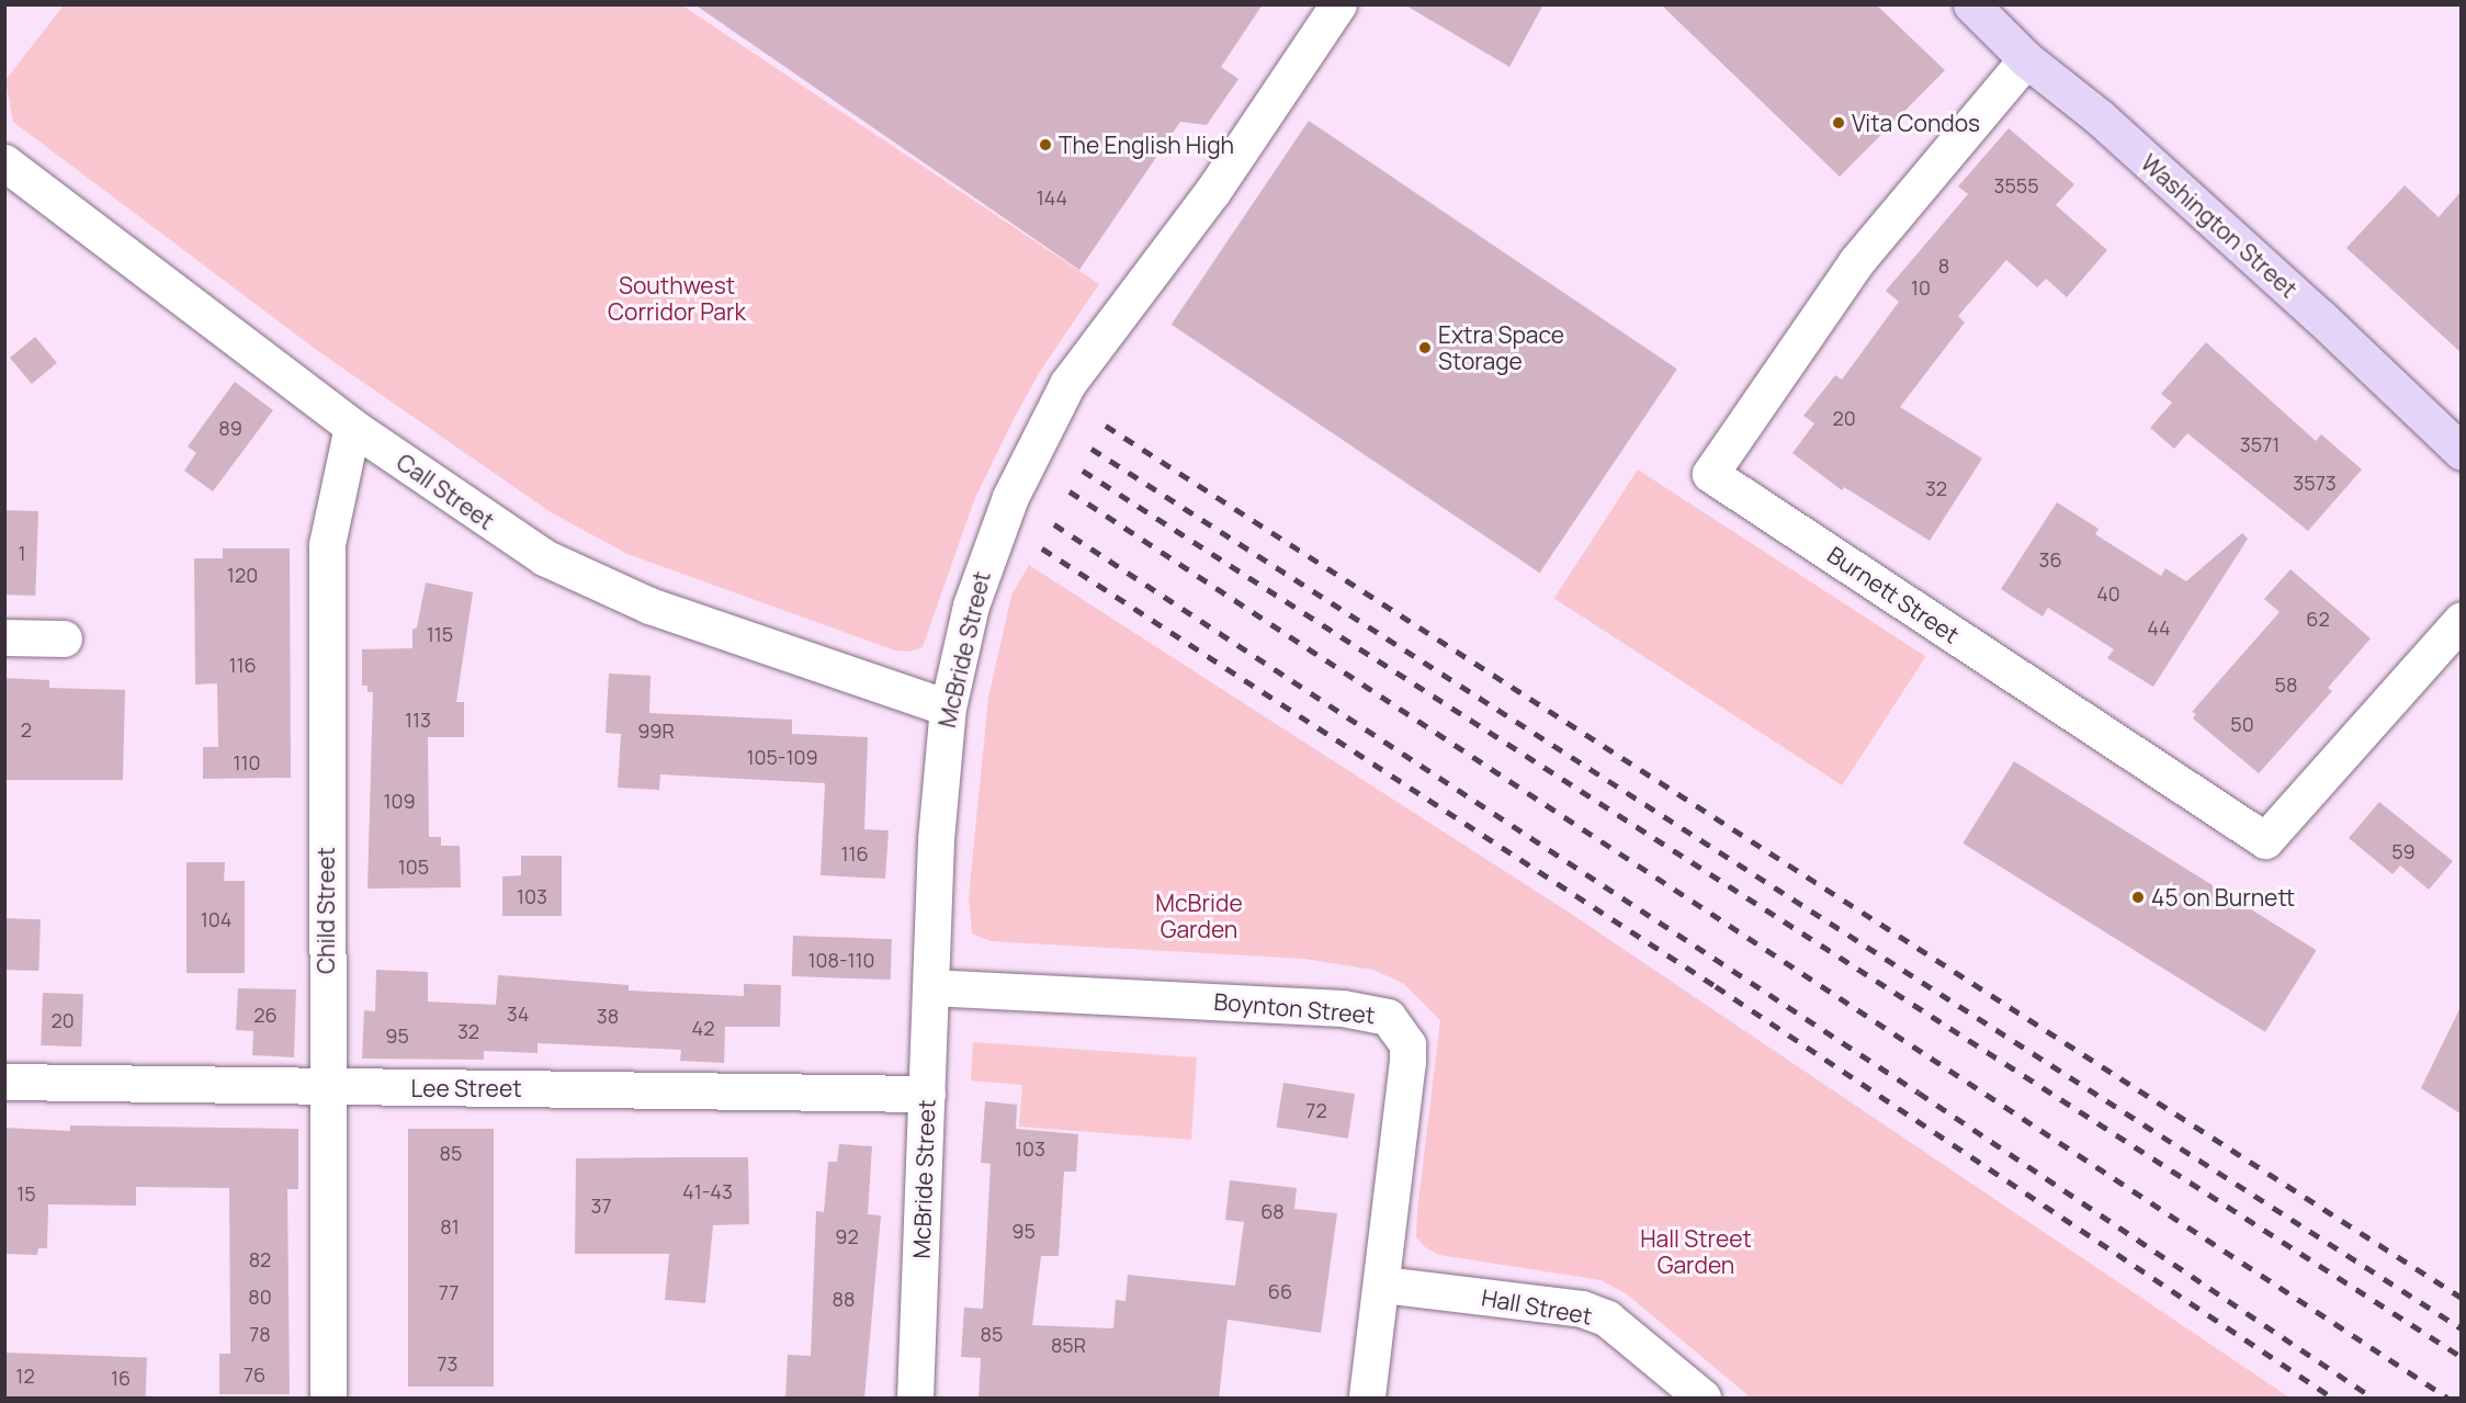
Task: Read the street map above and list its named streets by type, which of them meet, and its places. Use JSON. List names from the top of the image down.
{
  "streets": {
    "main road": ["Washington Street"],
    "street": [
      "Call Street",
      "Burnett Street",
      "McBride Street",
      "Child Street",
      "Boynton Street",
      "Lee Street",
      "Hall Street"
    ]
  },
  "crossings": [
    ["Washington Street", "Burnett Street"],
    ["Call Street", "McBride Street"],
    ["Call Street", "Child Street"],
    ["McBride Street", "Boynton Street"],
    ["McBride Street", "Lee Street"],
    ["Child Street", "Lee Street"],
    ["Boynton Street", "Hall Street"]
  ],
  "parks": ["Southwest Corridor Park", "McBride Garden", "Hall Street Garden"],
  "places": [
    "Vita Condos",
    "The English High",
    "Extra Space Storage",
    "45 on Burnett"
  ],
  "house_numbers": [
    "3555",
    "144",
    "8",
    "10",
    "20",
    "89",
    "3571",
    "3573",
    "32",
    "1",
    "36",
    "120",
    "40",
    "62",
    "44",
    "115",
    "116",
    "58",
    "113",
    "50",
    "2",
    "99R",
    "105-109",
    "110",
    "109",
    "59",
    "116",
    "105",
    "103",
    "104",
    "108-110",
    "34",
    "26",
    "38",
    "20",
    "42",
    "32",
    "95",
    "72",
    "103",
    "85",
    "41-43",
    "15",
    "37",
    "68",
    "81",
    "95",
    "92",
    "82",
    "66",
    "77",
    "80",
    "88",
    "78",
    "85",
    "85R",
    "73",
    "76",
    "12",
    "16"
  ]
}
